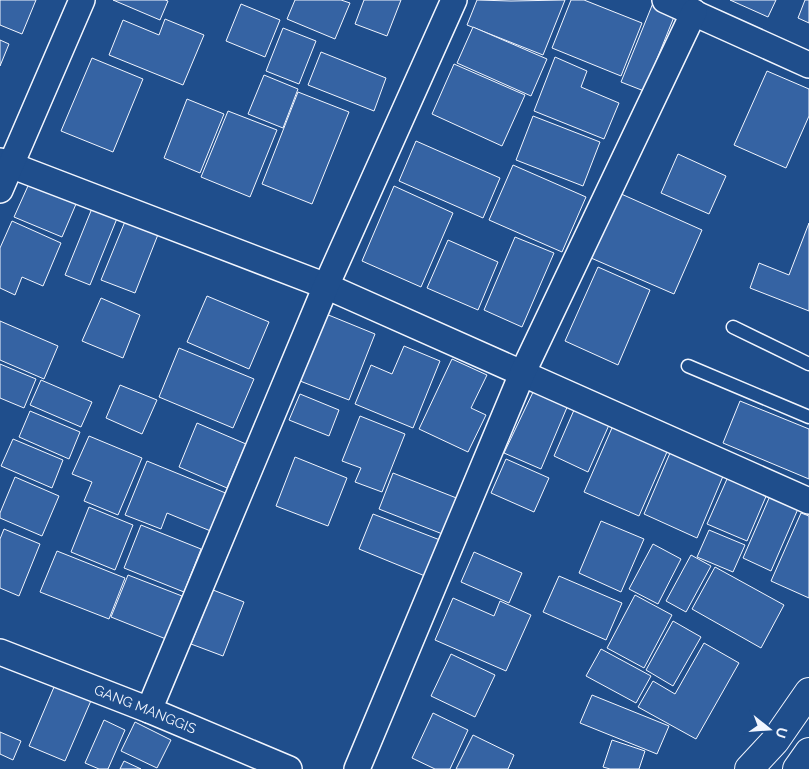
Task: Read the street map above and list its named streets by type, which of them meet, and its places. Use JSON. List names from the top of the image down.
{
  "streets": {
    "street": ["GANG MANGGIS"]
  },
  "north": "right"
}
